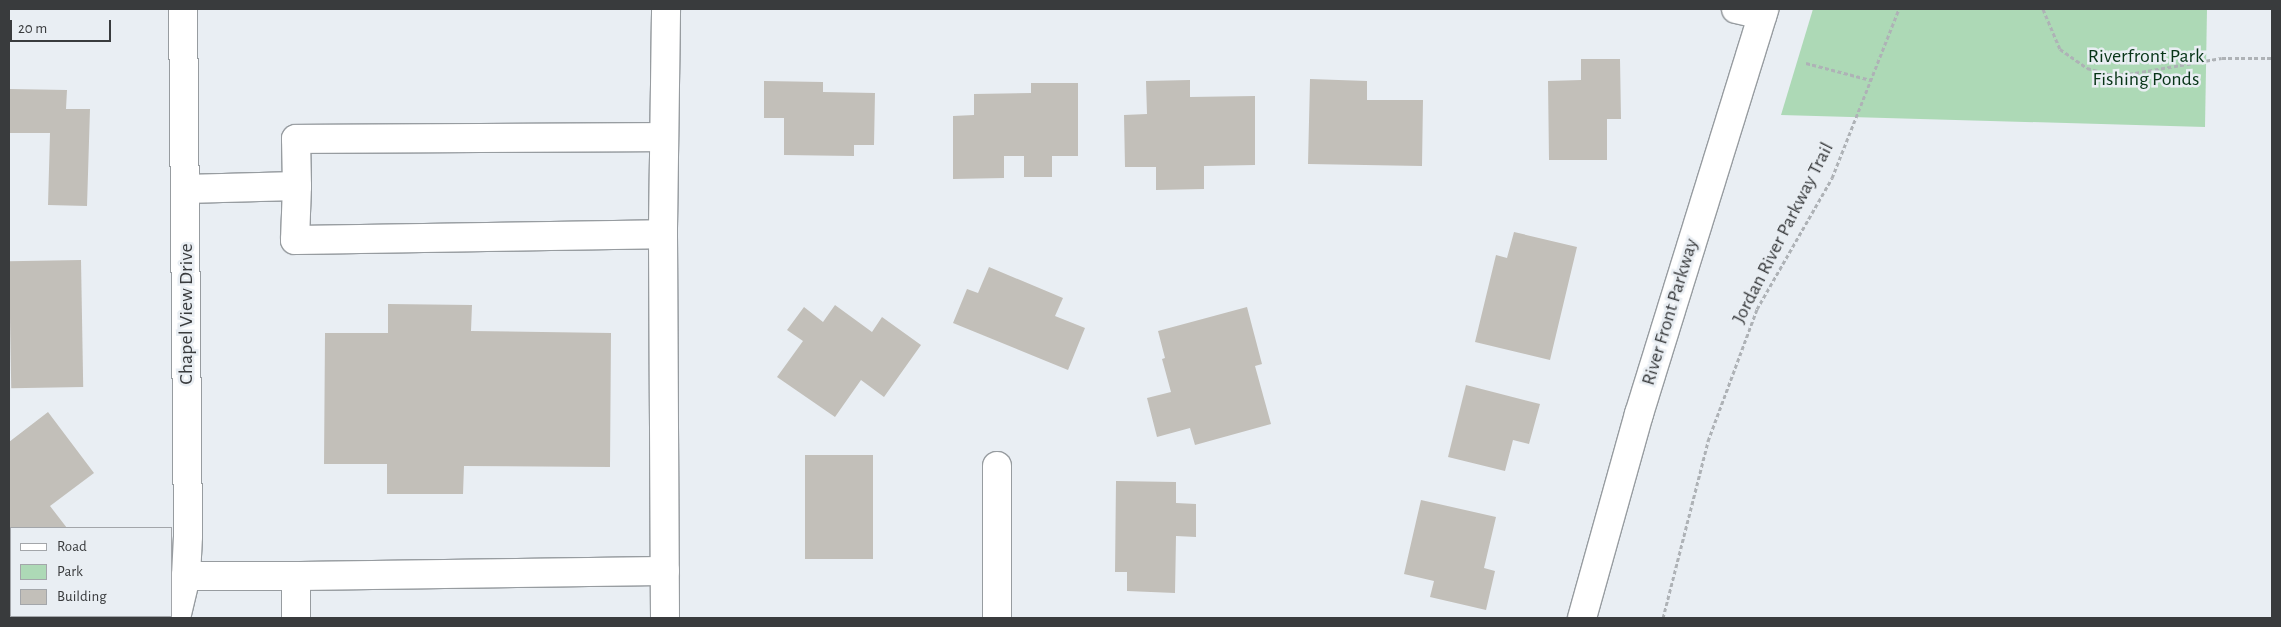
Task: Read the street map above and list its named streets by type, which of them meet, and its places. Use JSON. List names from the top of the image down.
{
  "streets": {
    "street": ["River Front Parkway", "Chapel View Drive"],
    "path": ["Jordan River Parkway Trail"]
  },
  "parks": ["Riverfront Park Fishing Ponds"],
  "legend": ["Road", "Park", "Building"],
  "scale_bar": "20 m"
}
